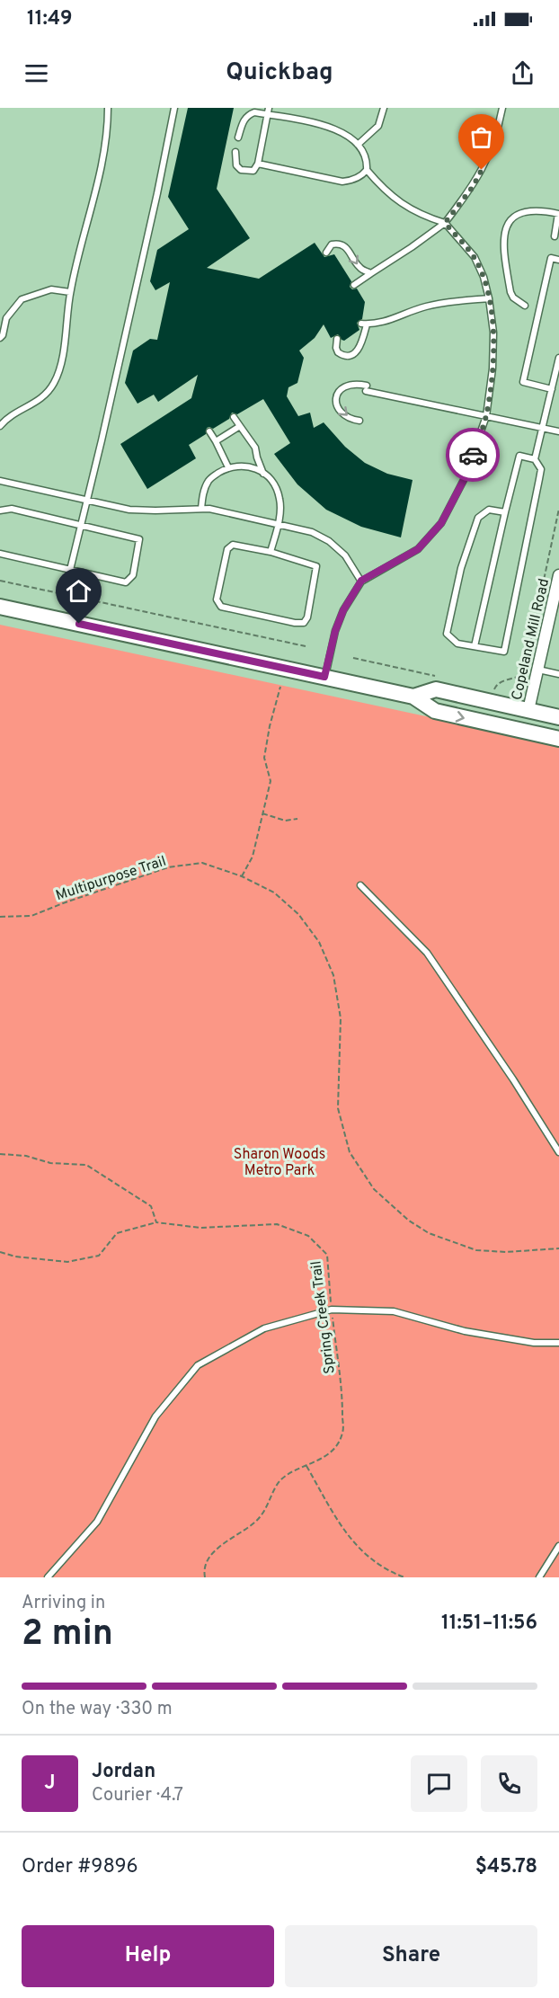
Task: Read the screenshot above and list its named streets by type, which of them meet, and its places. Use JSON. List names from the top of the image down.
{
  "streets": {
    "street": ["Copeland Mill Road"],
    "path": ["Multipurpose Trail", "Spring Creek Trail"]
  },
  "parks": ["Sharon Woods Metro Park"],
  "page": {
    "status": "11:49",
    "header": "Quickbag",
    "heading": ["2 min", "Arriving in", "11:51–11:56"],
    "panel": [
      "Jordan",
      "Courier · 4.7",
      "Order #9896",
      "$45.78"
    ],
    "bar": "On the way · 330 m",
    "round": "J",
    "buttons": ["Help", "Share"]
  }
}
